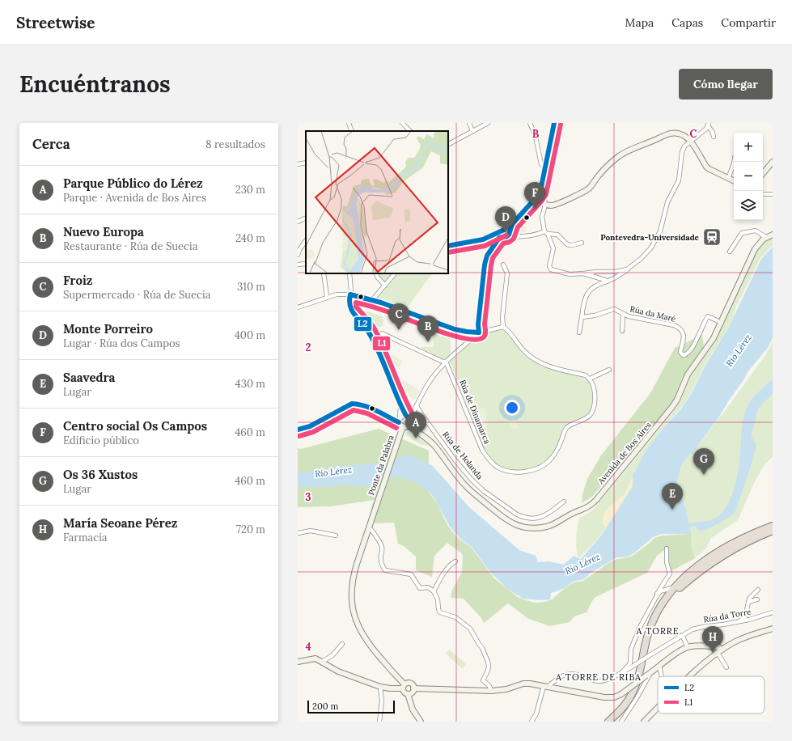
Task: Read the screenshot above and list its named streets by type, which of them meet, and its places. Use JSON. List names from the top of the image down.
{
  "streets": {
    "street": [
      "Rúa da Maré",
      "Rúa de Dinamarca",
      "Avenida de Bos Aires",
      "Rúa de Holanda",
      "Ponte da Palabra",
      "Rúa da Torre"
    ]
  },
  "crossings": [
    ["Rúa da Maré", "Avenida de Bos Aires"],
    ["Avenida de Bos Aires", "Ponte da Palabra"]
  ],
  "districts": ["A TORRE", "A TORRE DE RIBA"],
  "water": ["Río Lérez"],
  "places": {
    "station": ["Pontevedra-Universidade"]
  },
  "lines": ["transit line L2", "transit line L1"],
  "legend": ["L2", "L1"],
  "scale_bar": "200 m",
  "page": {
    "header": "Streetwise",
    "nav": ["Mapa", "Capas", "Compartir"],
    "buttons": "Cómo llegar",
    "title": "Encuéntranos",
    "heading": ["Cerca", "8 resultados"],
    "map_buttons": ["+", "−"],
    "list": [
      {
        "mark": "A",
        "name": "Parque Público do Lérez",
        "note": "Parque · Avenida de Bos Aires",
        "value": "230 m"
      },
      {
        "mark": "B",
        "name": "Nuevo Europa",
        "note": "Restaurante · Rúa de Suecia",
        "value": "240 m"
      },
      {
        "mark": "C",
        "name": "Froiz",
        "note": "Supermercado · Rúa de Suecia",
        "value": "310 m"
      },
      {
        "mark": "D",
        "name": "Monte Porreiro",
        "note": "Lugar · Rúa dos Campos",
        "value": "400 m"
      },
      {
        "mark": "E",
        "name": "Saavedra",
        "note": "Lugar",
        "value": "430 m"
      },
      {
        "mark": "F",
        "name": "Centro social Os Campos",
        "note": "Edificio público",
        "value": "460 m"
      },
      {
        "mark": "G",
        "name": "Os 36 Xustos",
        "note": "Lugar",
        "value": "460 m"
      },
      {
        "mark": "H",
        "name": "María Seoane Pérez",
        "note": "Farmacia",
        "value": "720 m"
      }
    ],
    "pins": [
      "F",
      "D",
      "C",
      "B",
      "A",
      "G",
      "E",
      "H"
    ],
    "scale": "200 m"
  },
  "grid": {
    "columns": ["B", "C"],
    "rows": ["2", "3", "4"]
  }
}
